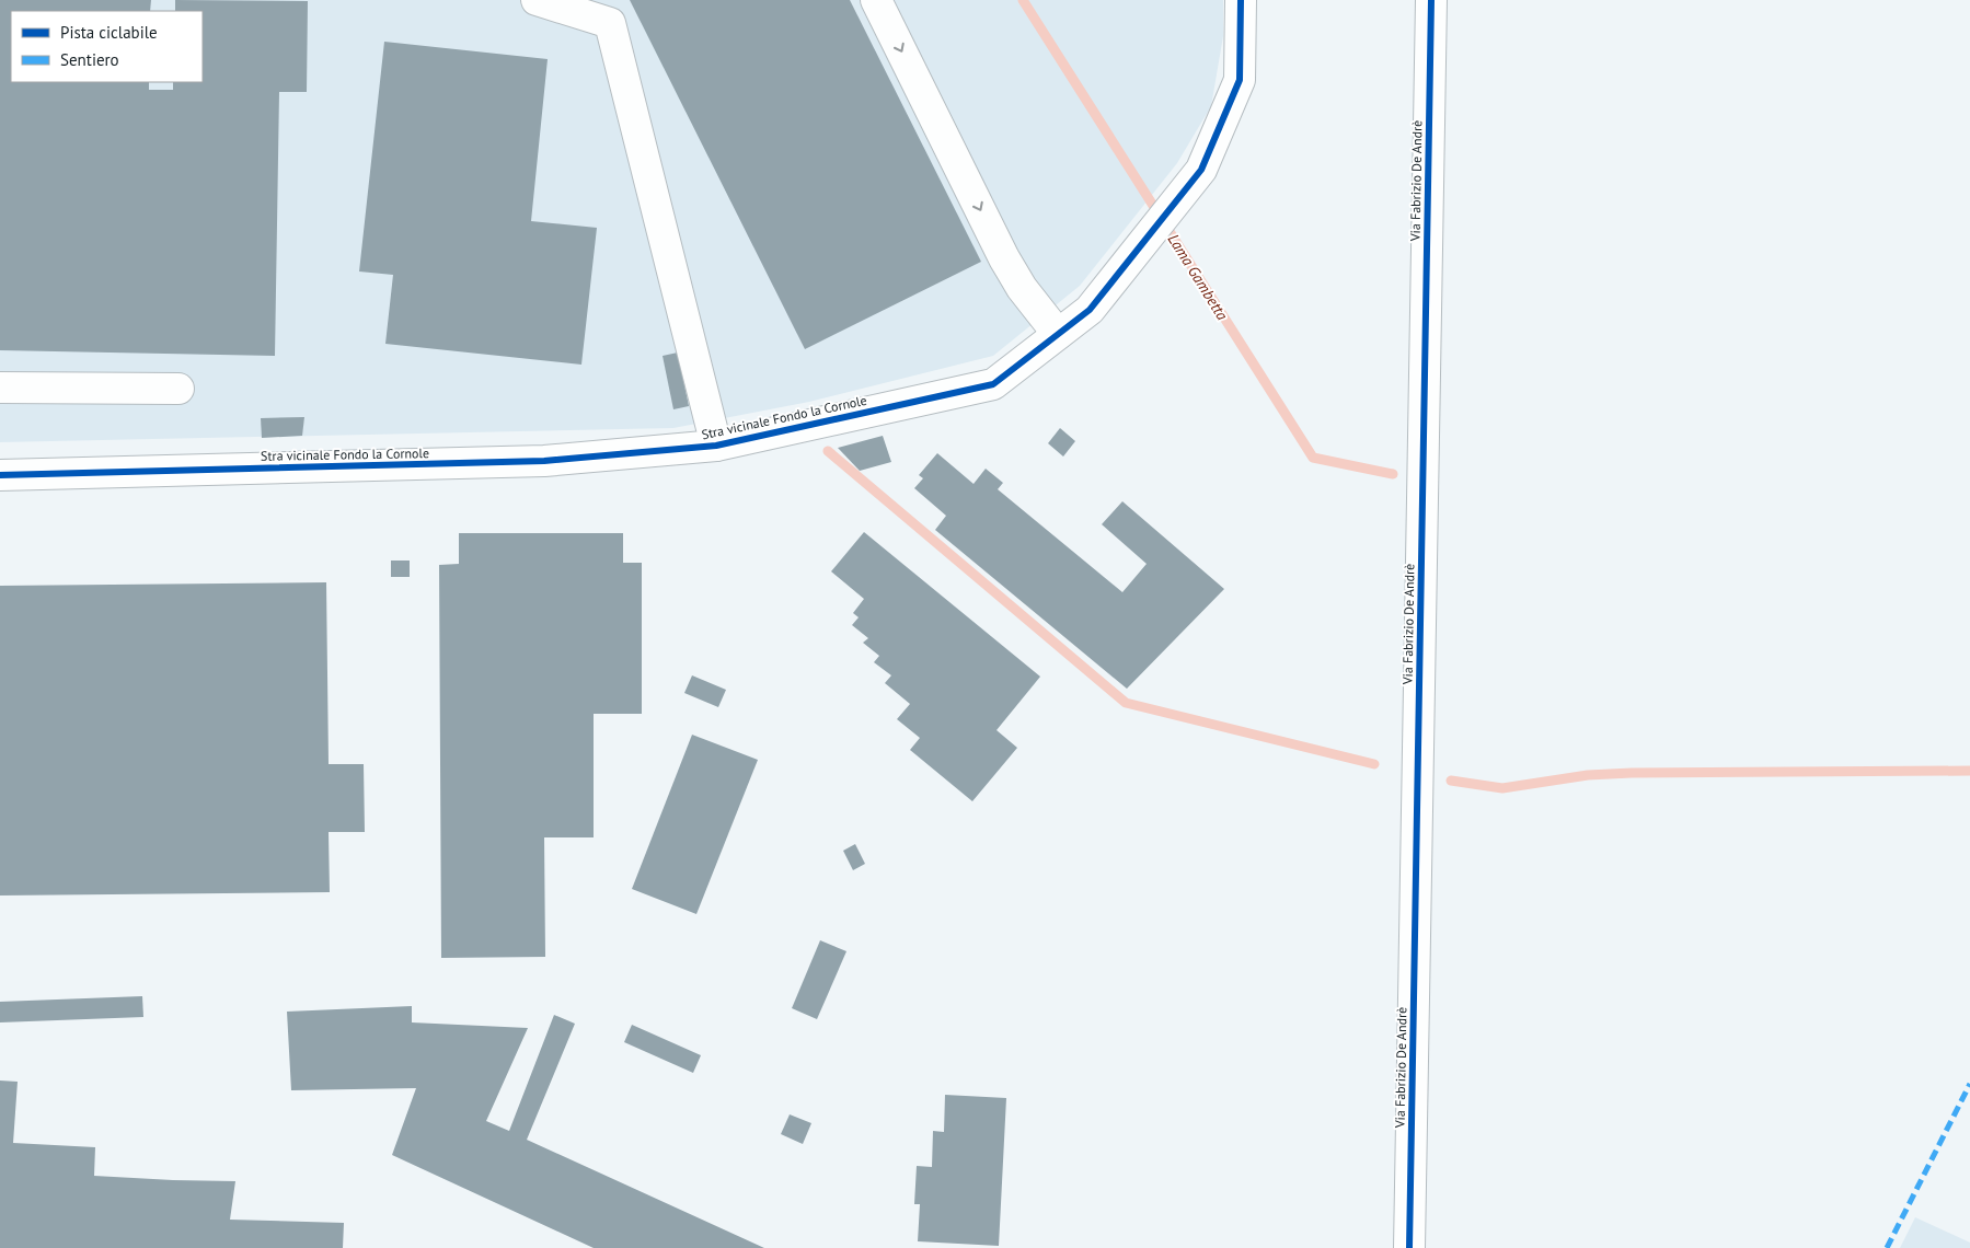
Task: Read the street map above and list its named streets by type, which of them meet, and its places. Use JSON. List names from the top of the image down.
{
  "streets": {
    "street": ["Via Fabrizio De Andrè", "Stra vicinale Fondo la Cornole"]
  },
  "water": ["Lama Gambetta"],
  "legend": ["Pista ciclabile", "Sentiero"]
}
